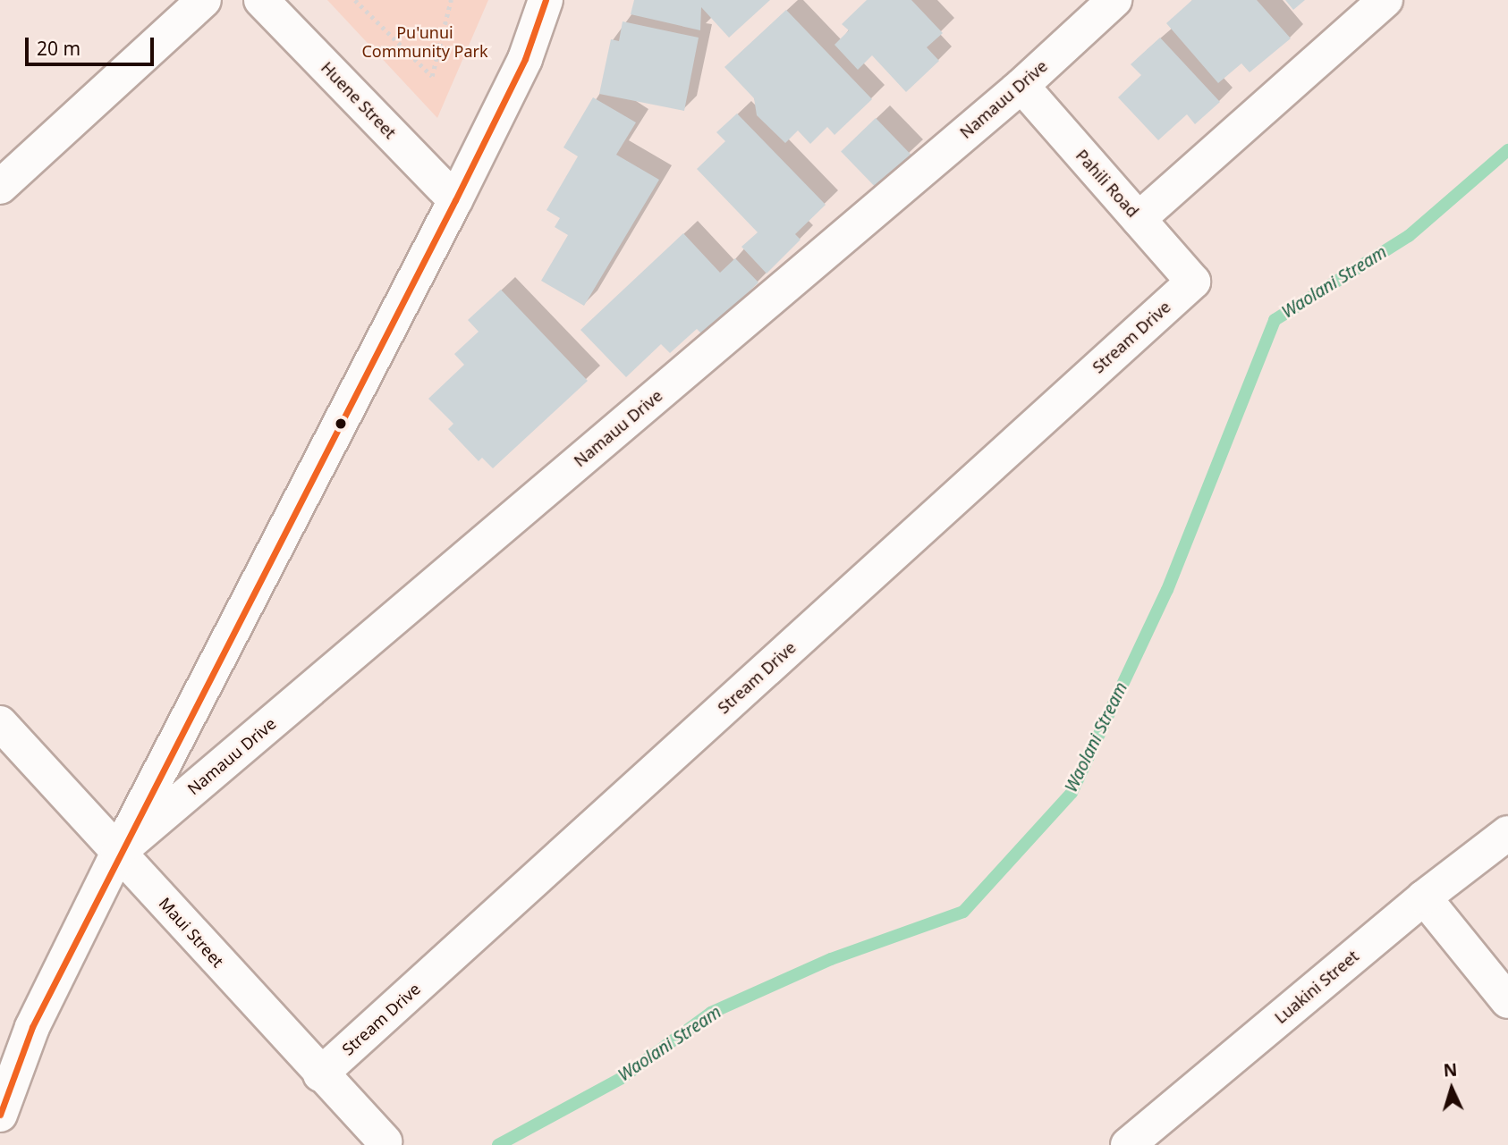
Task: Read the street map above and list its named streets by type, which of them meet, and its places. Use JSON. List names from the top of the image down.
{
  "streets": {
    "street": [
      "Namauu Drive",
      "Huene Street",
      "Pahili Road",
      "Stream Drive",
      "Maui Street",
      "Luakini Street"
    ]
  },
  "crossings": [
    ["Namauu Drive", "Pahili Road"],
    ["Namauu Drive", "Maui Street"],
    ["Pahili Road", "Stream Drive"],
    ["Stream Drive", "Maui Street"]
  ],
  "water": ["Waolani Stream"],
  "parks": ["Pu'unui Community Park"],
  "scale_bar": "20 m",
  "north": "top"
}
